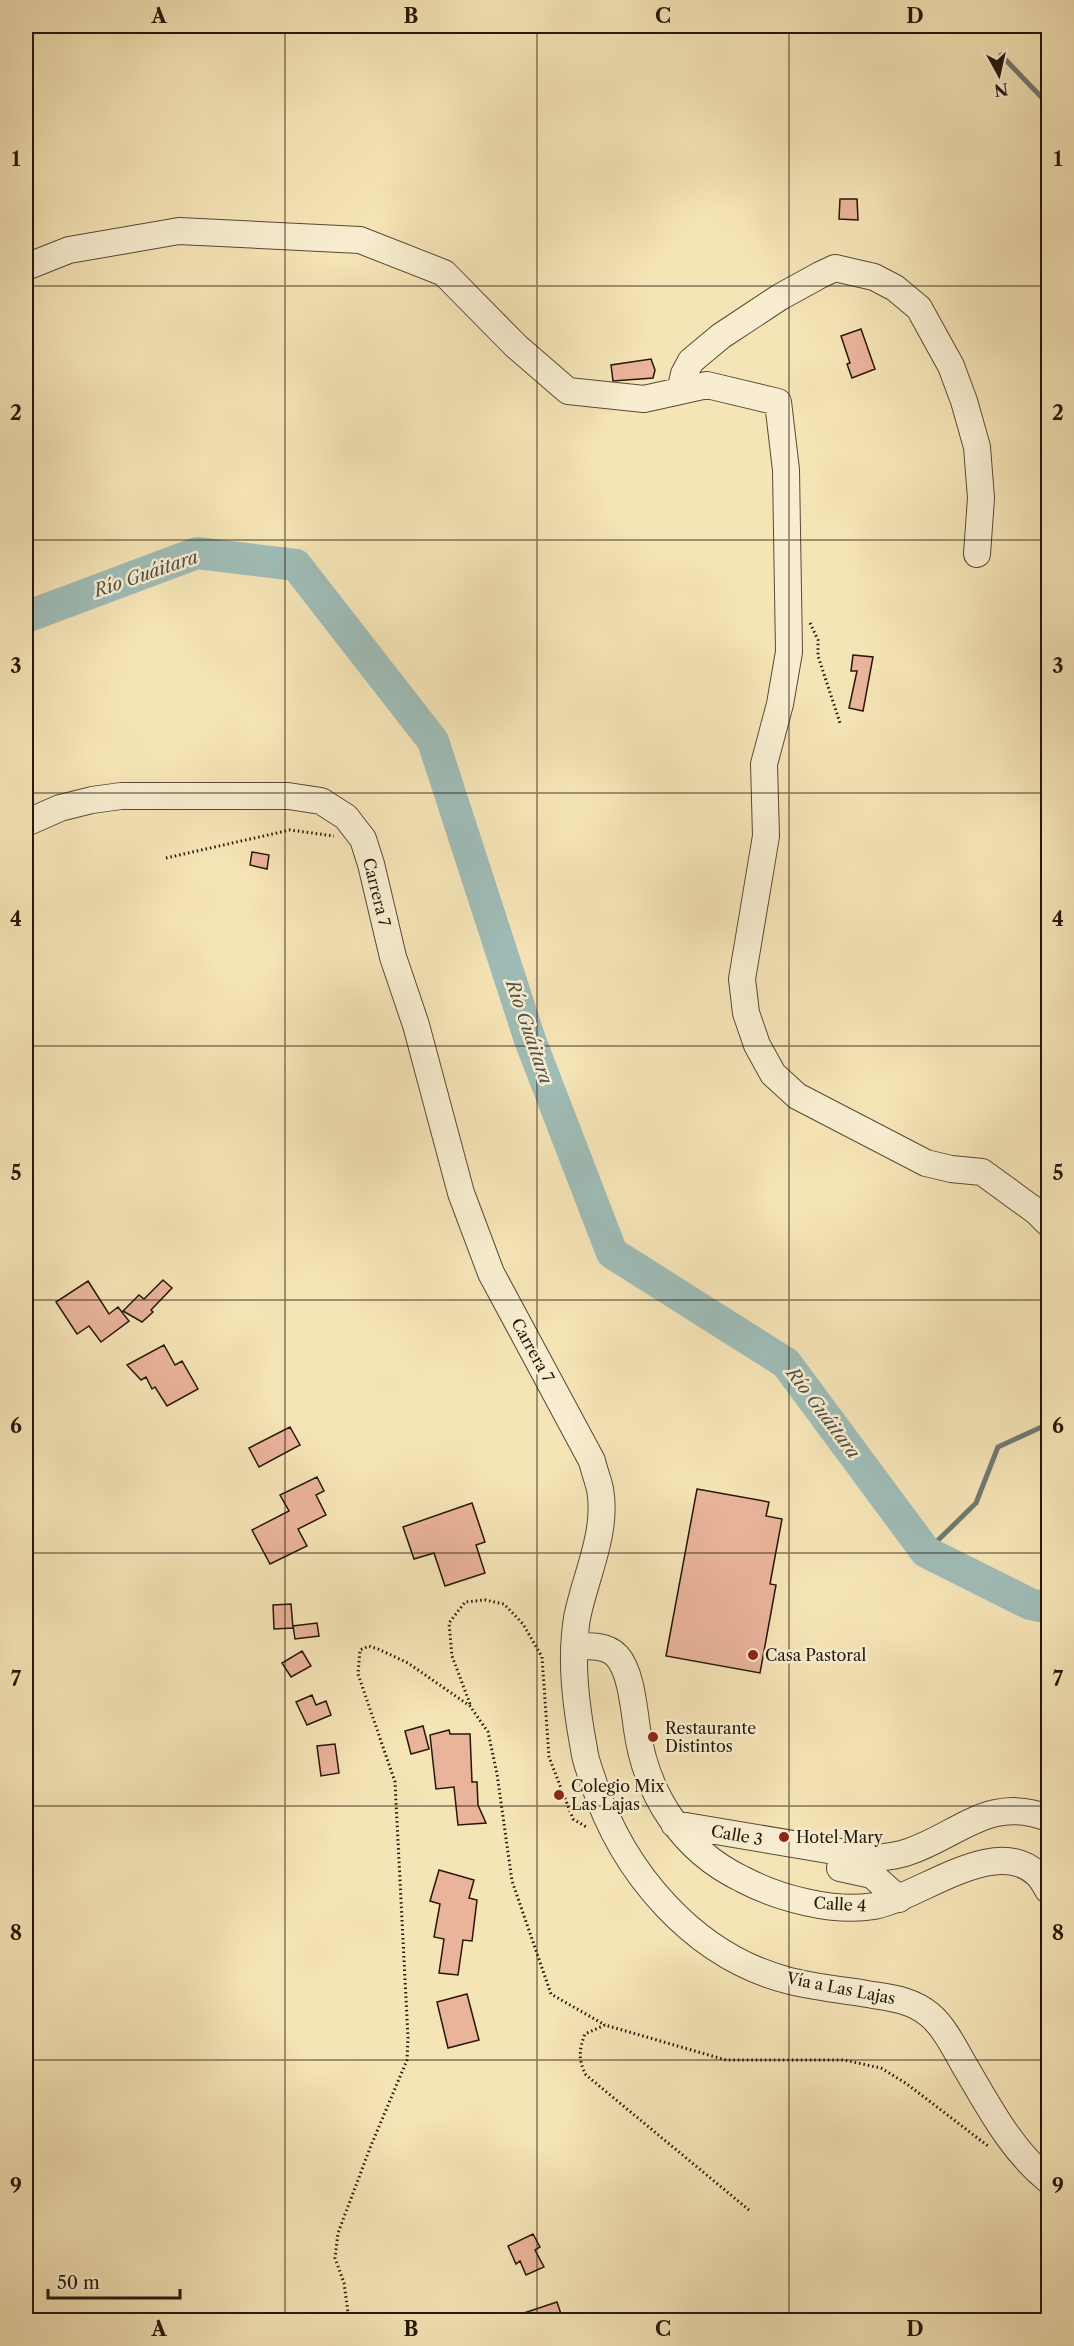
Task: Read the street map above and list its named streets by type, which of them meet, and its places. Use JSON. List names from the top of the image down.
{
  "streets": {
    "street": [
      "Carrera 7",
      "Calle 3",
      "Calle 4",
      "Vía a Las Lajas"
    ]
  },
  "crossings": [
    ["Carrera 7", "Vía a Las Lajas"],
    ["Calle 3", "Calle 4"]
  ],
  "water": ["Río Guáitara"],
  "places": [
    "Casa Pastoral",
    "Restaurante Distintos",
    "Colegio Mix Las Lajas",
    "Hotel Mary"
  ],
  "scale_bar": "50 m",
  "north": "bottom",
  "grid": {
    "columns": [
      "A",
      "B",
      "C",
      "D"
    ],
    "rows": [
      "1",
      "2",
      "3",
      "4",
      "5",
      "6",
      "7",
      "8",
      "9"
    ]
  }
}
